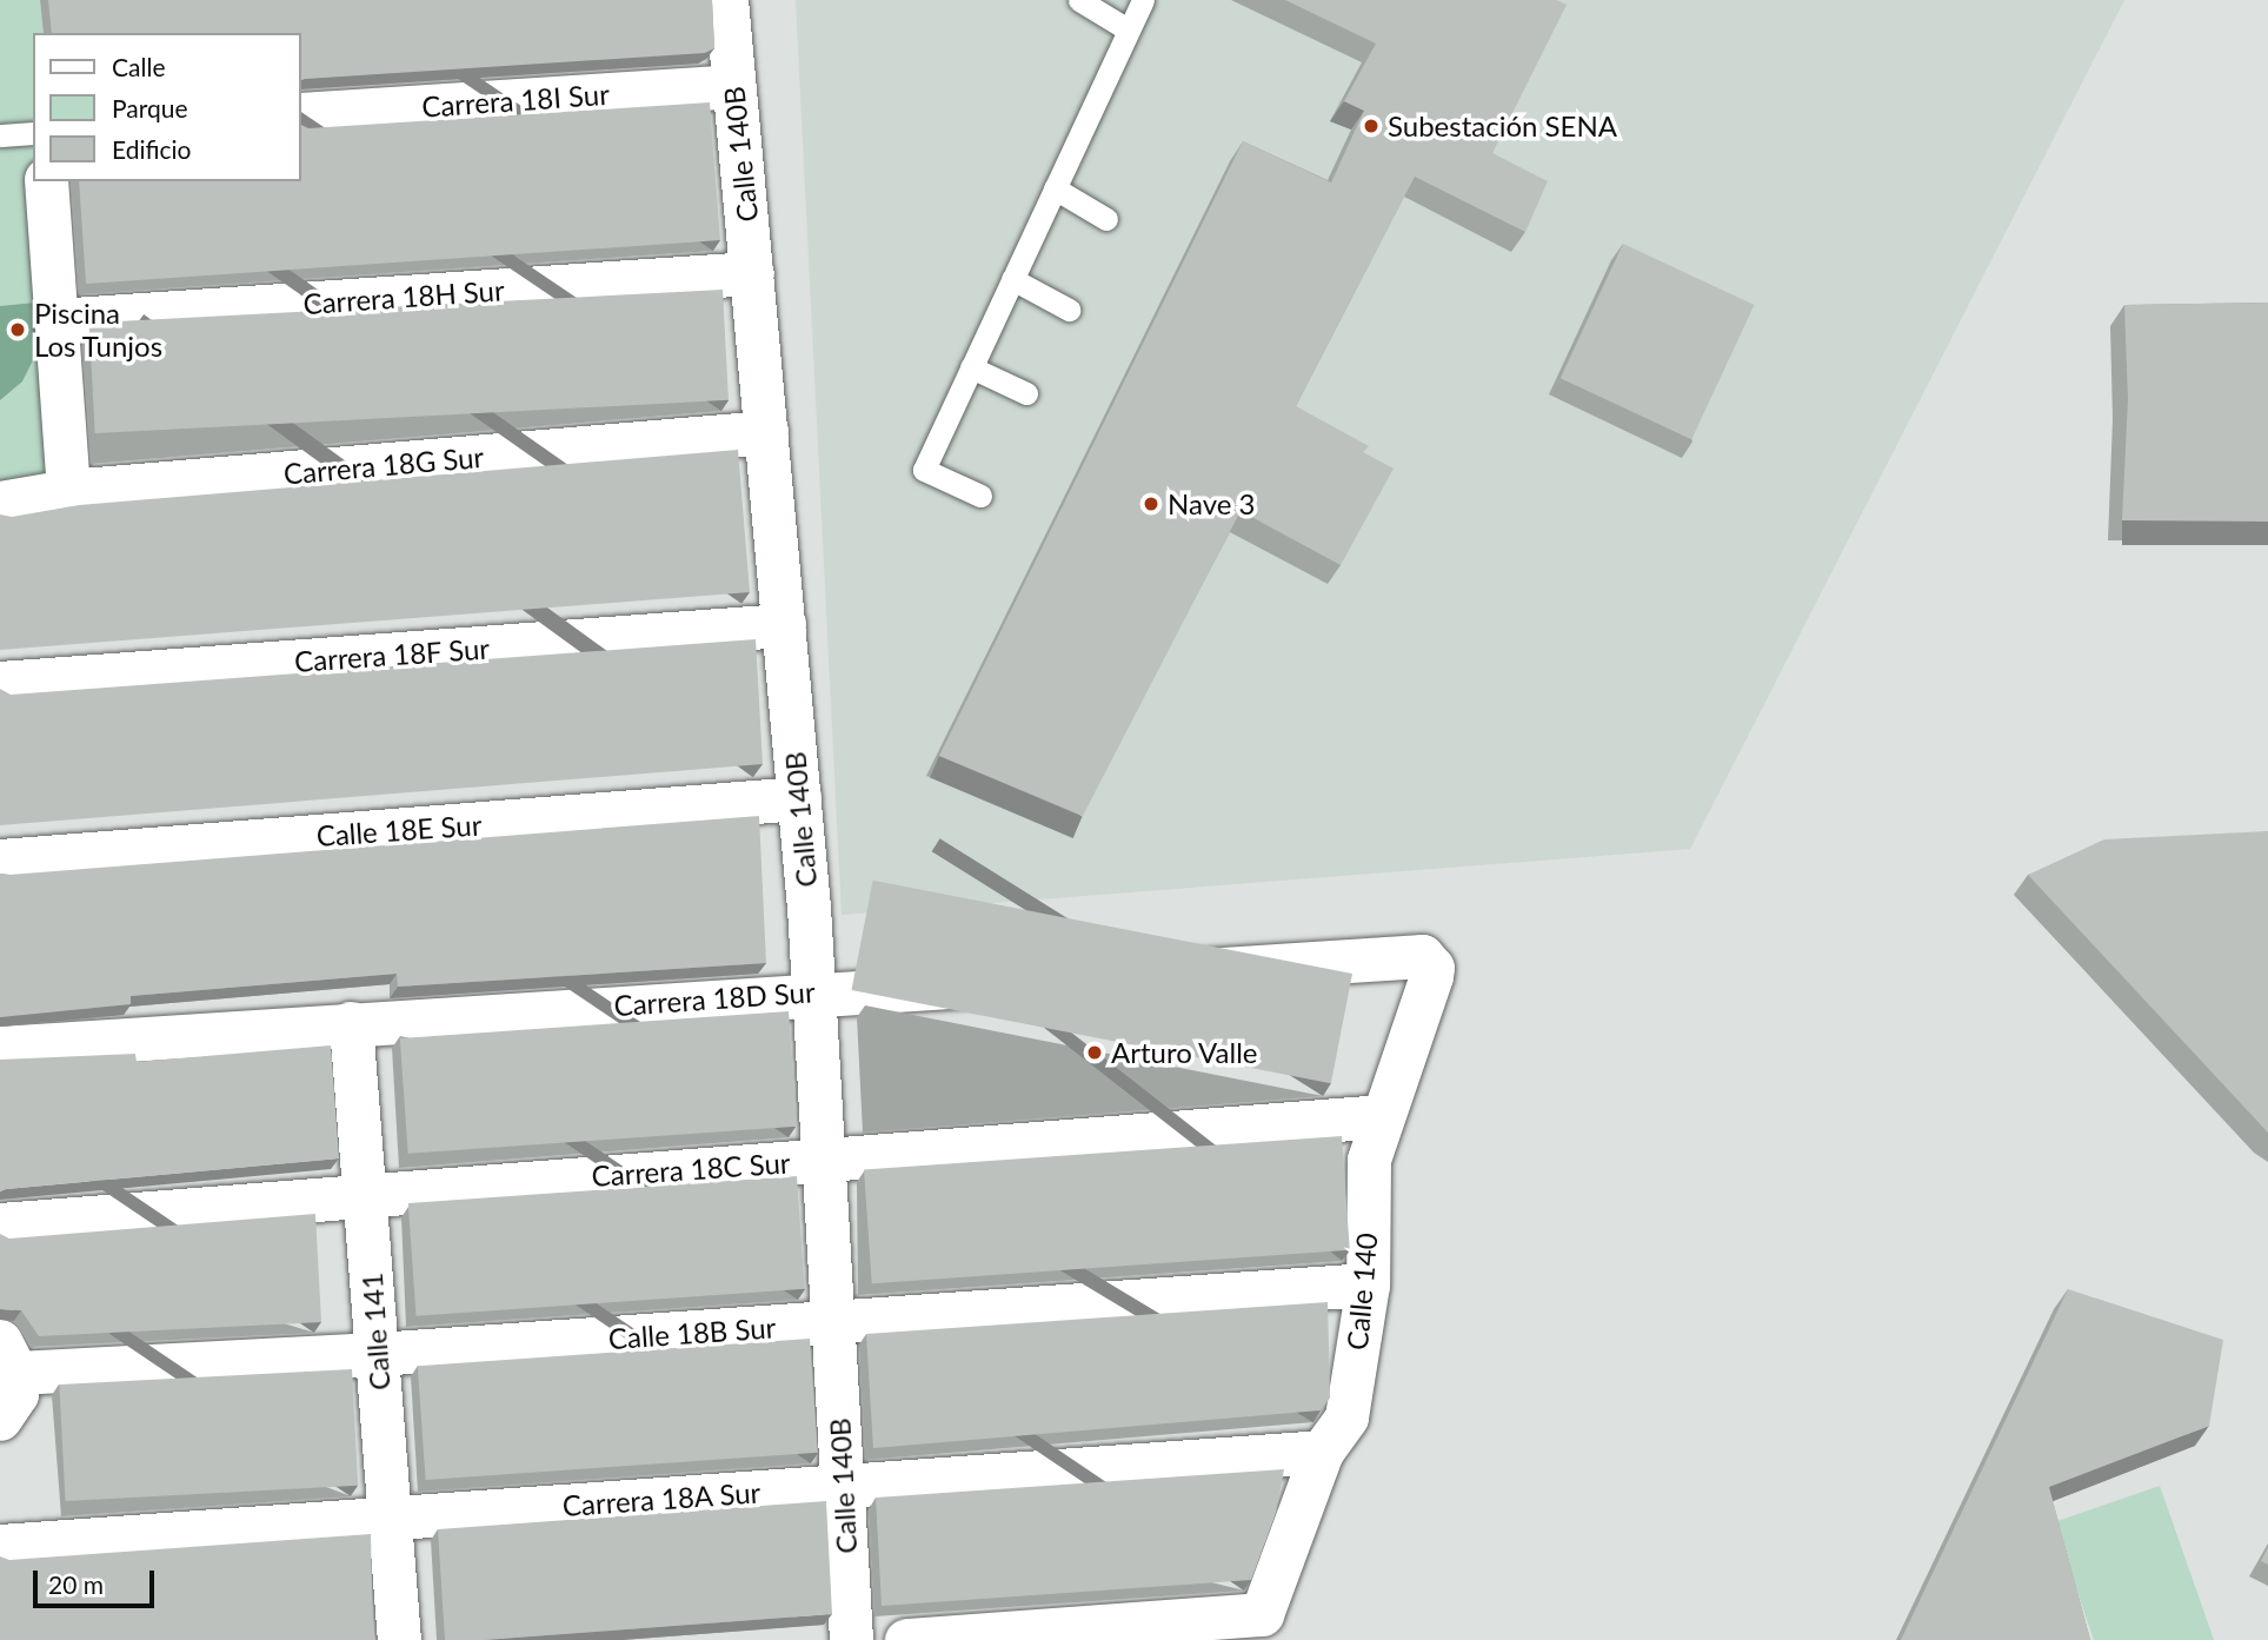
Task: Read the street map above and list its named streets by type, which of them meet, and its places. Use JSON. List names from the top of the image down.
{
  "streets": {
    "street": [
      "Carrera 18I Sur",
      "Calle 140B",
      "Carrera 18H Sur",
      "Carrera 18G Sur",
      "Carrera 18F Sur",
      "Calle 18E Sur",
      "Carrera 18D Sur",
      "Carrera 18C Sur",
      "Calle 140",
      "Calle 141",
      "Calle 18B Sur",
      "Carrera 18A Sur"
    ]
  },
  "crossings": [
    ["Carrera 18I Sur", "Calle 140B"],
    ["Calle 140B", "Carrera 18H Sur"],
    ["Calle 140B", "Carrera 18G Sur"],
    ["Calle 140B", "Carrera 18F Sur"],
    ["Calle 140B", "Calle 18E Sur"],
    ["Calle 140B", "Carrera 18D Sur"],
    ["Calle 140B", "Carrera 18C Sur"],
    ["Calle 140B", "Calle 18B Sur"],
    ["Calle 140B", "Carrera 18A Sur"],
    ["Carrera 18D Sur", "Calle 140"],
    ["Carrera 18D Sur", "Calle 141"],
    ["Carrera 18C Sur", "Calle 140"],
    ["Carrera 18C Sur", "Calle 141"],
    ["Calle 140", "Calle 18B Sur"],
    ["Calle 140", "Carrera 18A Sur"],
    ["Calle 141", "Calle 18B Sur"],
    ["Calle 141", "Carrera 18A Sur"]
  ],
  "places": [
    "Subestación SENA",
    "Piscina Los Tunjos",
    "Nave 3",
    "Arturo Valle"
  ],
  "legend": ["Calle", "Parque", "Edificio"],
  "scale_bar": "20 m"
}
